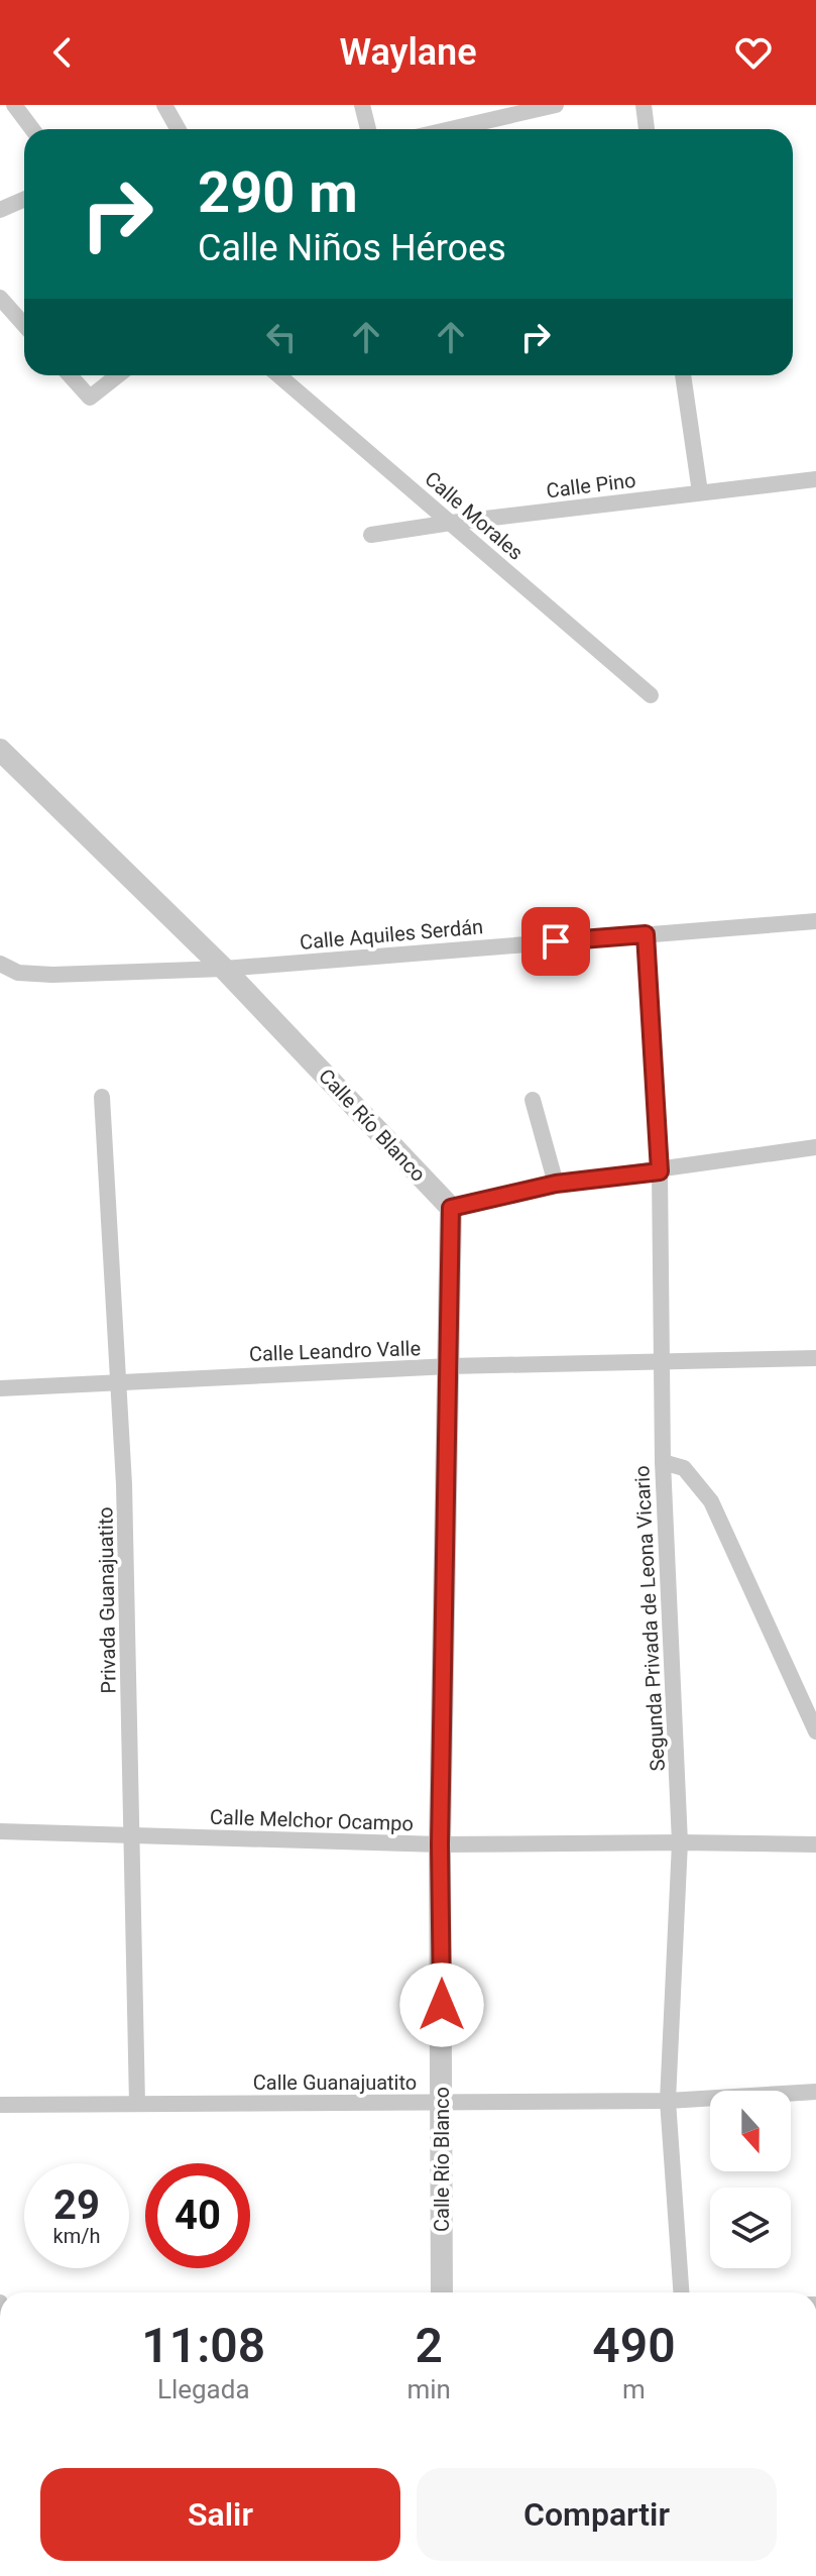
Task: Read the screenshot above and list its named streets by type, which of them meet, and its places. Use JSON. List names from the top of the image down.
{
  "streets": {
    "street": [
      "Calle Pino",
      "Calle Morales",
      "Calle Aquiles Serdán",
      "Calle Río Blanco",
      "Calle Leandro Valle",
      "Privada Guanajuatito",
      "Segunda Privada de Leona Vicario",
      "Calle Melchor Ocampo",
      "Calle Guanajuatito"
    ]
  },
  "crossings": [
    ["Calle Pino", "Calle Morales"],
    ["Calle Aquiles Serdán", "Calle Río Blanco"],
    ["Calle Aquiles Serdán", "Segunda Privada de Leona Vicario"],
    ["Calle Río Blanco", "Calle Leandro Valle"],
    ["Calle Río Blanco", "Calle Melchor Ocampo"],
    ["Calle Río Blanco", "Calle Guanajuatito"],
    ["Calle Leandro Valle", "Privada Guanajuatito"],
    ["Calle Leandro Valle", "Segunda Privada de Leona Vicario"],
    ["Privada Guanajuatito", "Calle Melchor Ocampo"],
    ["Privada Guanajuatito", "Calle Guanajuatito"],
    ["Segunda Privada de Leona Vicario", "Calle Melchor Ocampo"],
    ["Segunda Privada de Leona Vicario", "Calle Guanajuatito"]
  ],
  "north": "bottom",
  "page": {
    "header": "Waylane",
    "turn": ["290 m", "Calle Niños Héroes"],
    "speed": "29 km/h",
    "limit": "40",
    "eta": [
      "11:08",
      "Llegada",
      "2",
      "min",
      "490",
      "m"
    ],
    "buttons": ["Salir", "Compartir"]
  }
}
